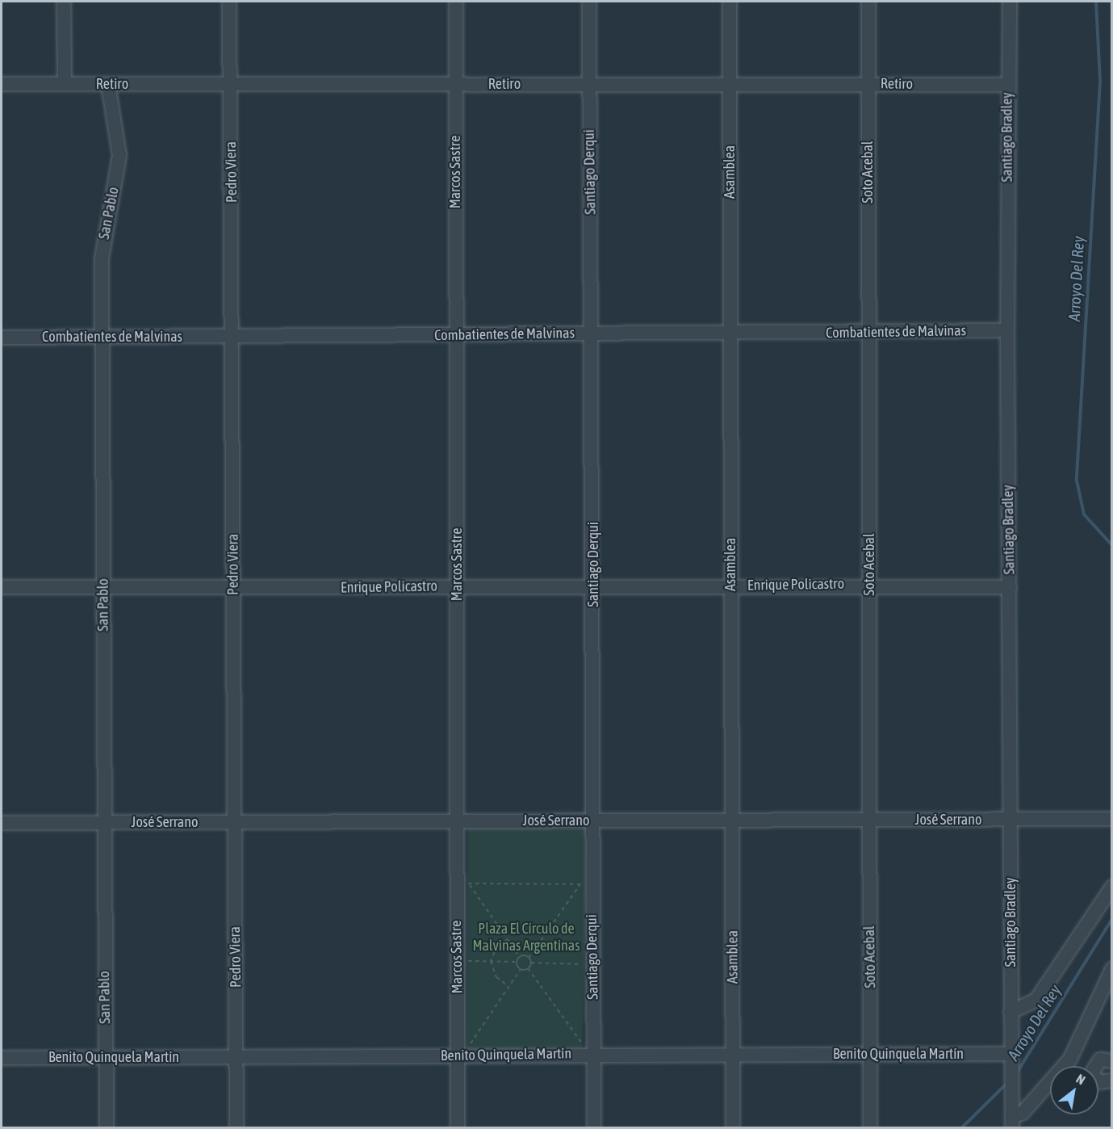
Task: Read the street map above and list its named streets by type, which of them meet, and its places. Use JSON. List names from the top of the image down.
{
  "streets": {
    "street": [
      "Retiro",
      "Santiago Bradley",
      "Pedro Viera",
      "Marcos Sastre",
      "Santiago Derqui",
      "Asamblea",
      "Soto Acebal",
      "San Pablo",
      "Combatientes de Malvinas",
      "Enrique Policastro",
      "José Serrano",
      "Benito Quinquela Martín"
    ]
  },
  "crossings": [
    ["Retiro", "Santiago Bradley"],
    ["Retiro", "Pedro Viera"],
    ["Retiro", "Marcos Sastre"],
    ["Retiro", "Santiago Derqui"],
    ["Retiro", "Asamblea"],
    ["Retiro", "Soto Acebal"],
    ["Retiro", "San Pablo"],
    ["Santiago Bradley", "Combatientes de Malvinas"],
    ["Santiago Bradley", "Enrique Policastro"],
    ["Santiago Bradley", "José Serrano"],
    ["Santiago Bradley", "Benito Quinquela Martín"],
    ["Pedro Viera", "Combatientes de Malvinas"],
    ["Pedro Viera", "Enrique Policastro"],
    ["Pedro Viera", "José Serrano"],
    ["Pedro Viera", "Benito Quinquela Martín"],
    ["Marcos Sastre", "Combatientes de Malvinas"],
    ["Marcos Sastre", "Enrique Policastro"],
    ["Marcos Sastre", "José Serrano"],
    ["Marcos Sastre", "Benito Quinquela Martín"],
    ["Santiago Derqui", "Combatientes de Malvinas"],
    ["Santiago Derqui", "Enrique Policastro"],
    ["Santiago Derqui", "José Serrano"],
    ["Santiago Derqui", "Benito Quinquela Martín"],
    ["Asamblea", "Combatientes de Malvinas"],
    ["Asamblea", "Enrique Policastro"],
    ["Asamblea", "José Serrano"],
    ["Asamblea", "Benito Quinquela Martín"],
    ["Soto Acebal", "Combatientes de Malvinas"],
    ["Soto Acebal", "Enrique Policastro"],
    ["Soto Acebal", "José Serrano"],
    ["Soto Acebal", "Benito Quinquela Martín"],
    ["San Pablo", "Combatientes de Malvinas"],
    ["San Pablo", "Enrique Policastro"],
    ["San Pablo", "José Serrano"],
    ["San Pablo", "Benito Quinquela Martín"]
  ],
  "water": ["Arroyo Del Rey"],
  "parks": ["Plaza El Círculo de Malvinas Argentinas"],
  "north": "top right"
}
